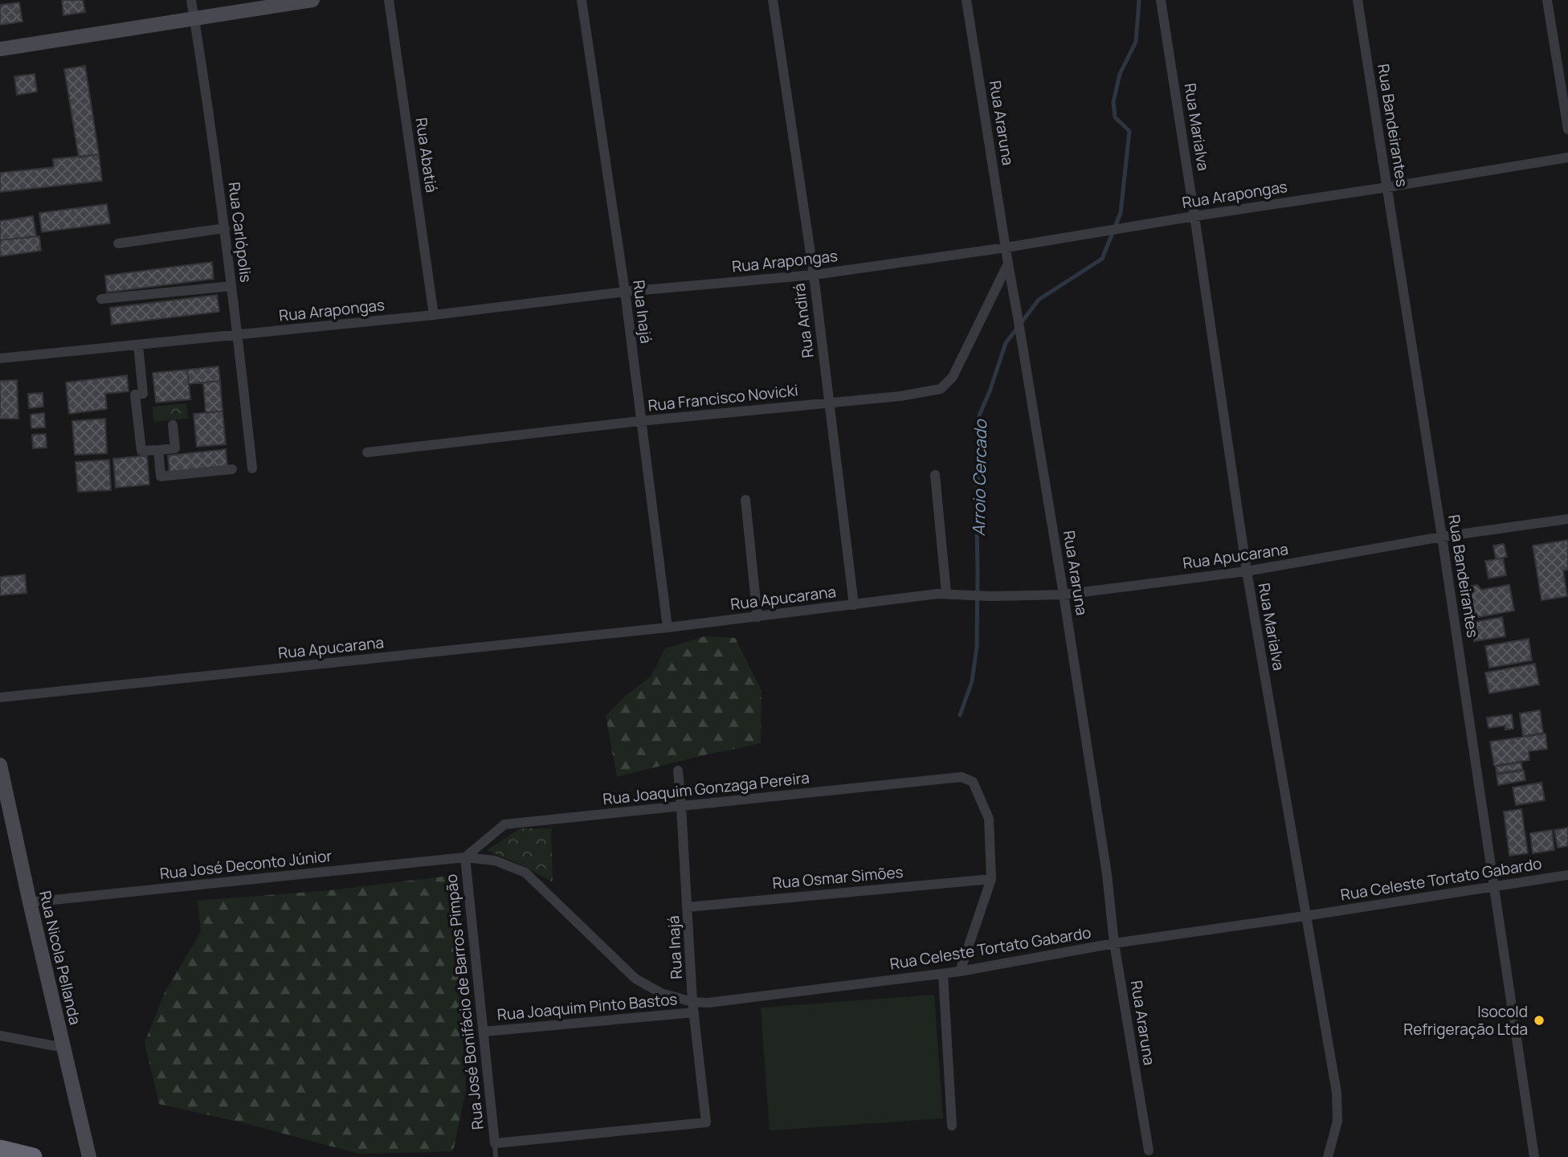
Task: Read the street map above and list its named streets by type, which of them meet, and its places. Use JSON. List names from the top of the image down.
{
  "streets": {
    "main road": ["Rua Nicola Pellanda"],
    "street": [
      "Rua Araruna",
      "Rua Bandeirantes",
      "Rua Marialva",
      "Rua Abatiá",
      "Rua Arapongas",
      "Rua Carlópolis",
      "Rua Inajá",
      "Rua Andirá",
      "Rua Francisco Novicki",
      "Rua Apucarana",
      "Rua Joaquim Gonzaga Pereira",
      "Rua José Deconto Júnior",
      "Rua Osmar Simões",
      "Rua Celeste Tortato Gabardo",
      "Rua José Bonifácio de Barros Pimpão",
      "Rua Joaquim Pinto Bastos"
    ]
  },
  "crossings": [
    ["Rua Araruna", "Rua Arapongas"],
    ["Rua Araruna", "Rua Francisco Novicki"],
    ["Rua Araruna", "Rua Apucarana"],
    ["Rua Araruna", "Rua Celeste Tortato Gabardo"],
    ["Rua Bandeirantes", "Rua Arapongas"],
    ["Rua Bandeirantes", "Rua Apucarana"],
    ["Rua Bandeirantes", "Rua Celeste Tortato Gabardo"],
    ["Rua Marialva", "Rua Arapongas"],
    ["Rua Marialva", "Rua Apucarana"],
    ["Rua Marialva", "Rua Celeste Tortato Gabardo"],
    ["Rua Abatiá", "Rua Arapongas"],
    ["Rua Arapongas", "Rua Carlópolis"],
    ["Rua Arapongas", "Rua Inajá"],
    ["Rua Arapongas", "Rua Andirá"],
    ["Rua Inajá", "Rua Francisco Novicki"],
    ["Rua Inajá", "Rua Apucarana"],
    ["Rua Inajá", "Rua Joaquim Gonzaga Pereira"],
    ["Rua Inajá", "Rua Osmar Simões"],
    ["Rua Inajá", "Rua Celeste Tortato Gabardo"],
    ["Rua Inajá", "Rua José Bonifácio de Barros Pimpão"],
    ["Rua Inajá", "Rua Joaquim Pinto Bastos"],
    ["Rua Andirá", "Rua Francisco Novicki"],
    ["Rua Andirá", "Rua Apucarana"],
    ["Rua Joaquim Gonzaga Pereira", "Rua José Deconto Júnior"],
    ["Rua Joaquim Gonzaga Pereira", "Rua Osmar Simões"],
    ["Rua Joaquim Gonzaga Pereira", "Rua Celeste Tortato Gabardo"],
    ["Rua Joaquim Gonzaga Pereira", "Rua José Bonifácio de Barros Pimpão"],
    ["Rua José Deconto Júnior", "Rua Celeste Tortato Gabardo"],
    ["Rua José Deconto Júnior", "Rua Nicola Pellanda"],
    ["Rua José Deconto Júnior", "Rua José Bonifácio de Barros Pimpão"],
    ["Rua Celeste Tortato Gabardo", "Rua José Bonifácio de Barros Pimpão"],
    ["Rua Celeste Tortato Gabardo", "Rua Joaquim Pinto Bastos"],
    ["Rua José Bonifácio de Barros Pimpão", "Rua Joaquim Pinto Bastos"]
  ],
  "water": ["Arroio Cercado"],
  "places": ["Isocold Refrigeração Ltda"]
}
